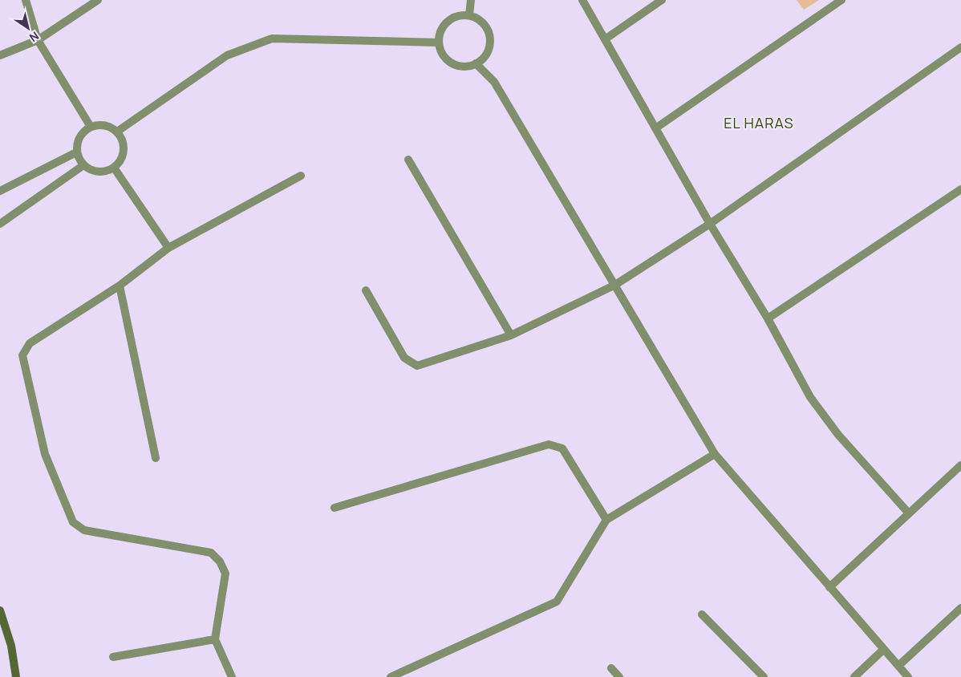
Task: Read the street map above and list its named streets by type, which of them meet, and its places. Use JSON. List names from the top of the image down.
{
  "districts": ["EL HARAS"],
  "north": "bottom right"
}
